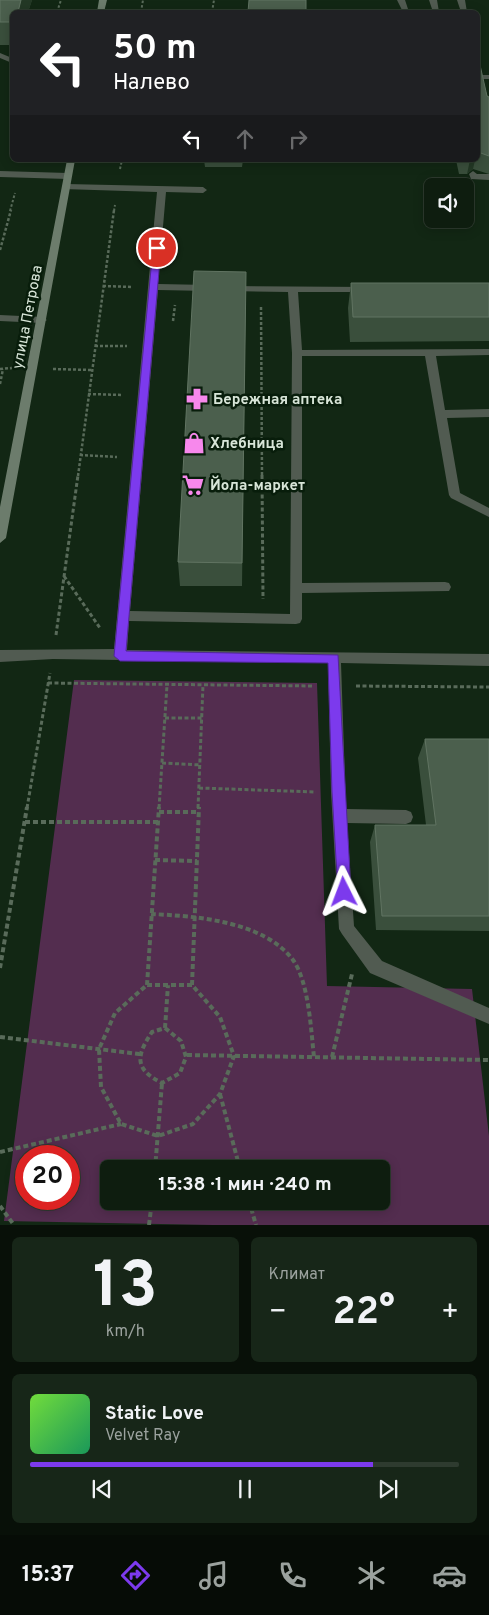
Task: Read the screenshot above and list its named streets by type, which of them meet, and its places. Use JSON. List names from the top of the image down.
{
  "streets": {
    "main road": ["улица Петрова"]
  },
  "places": {
    "pharmacy": ["Бережная аптека"],
    "shop": ["Хлебница"],
    "supermarket": ["Йола-маркет"]
  },
  "page": {
    "turn": ["50 m", "Налево"],
    "limit": "20",
    "trip": "15:38 · 1 мин · 240 m",
    "tile": [
      ["13", "km/h"],
      "Климат"
    ],
    "heat": ["−", "22°", "+"],
    "song": ["Static Love", "Velvet Ray"],
    "tabs": "15:37"
  }
}
